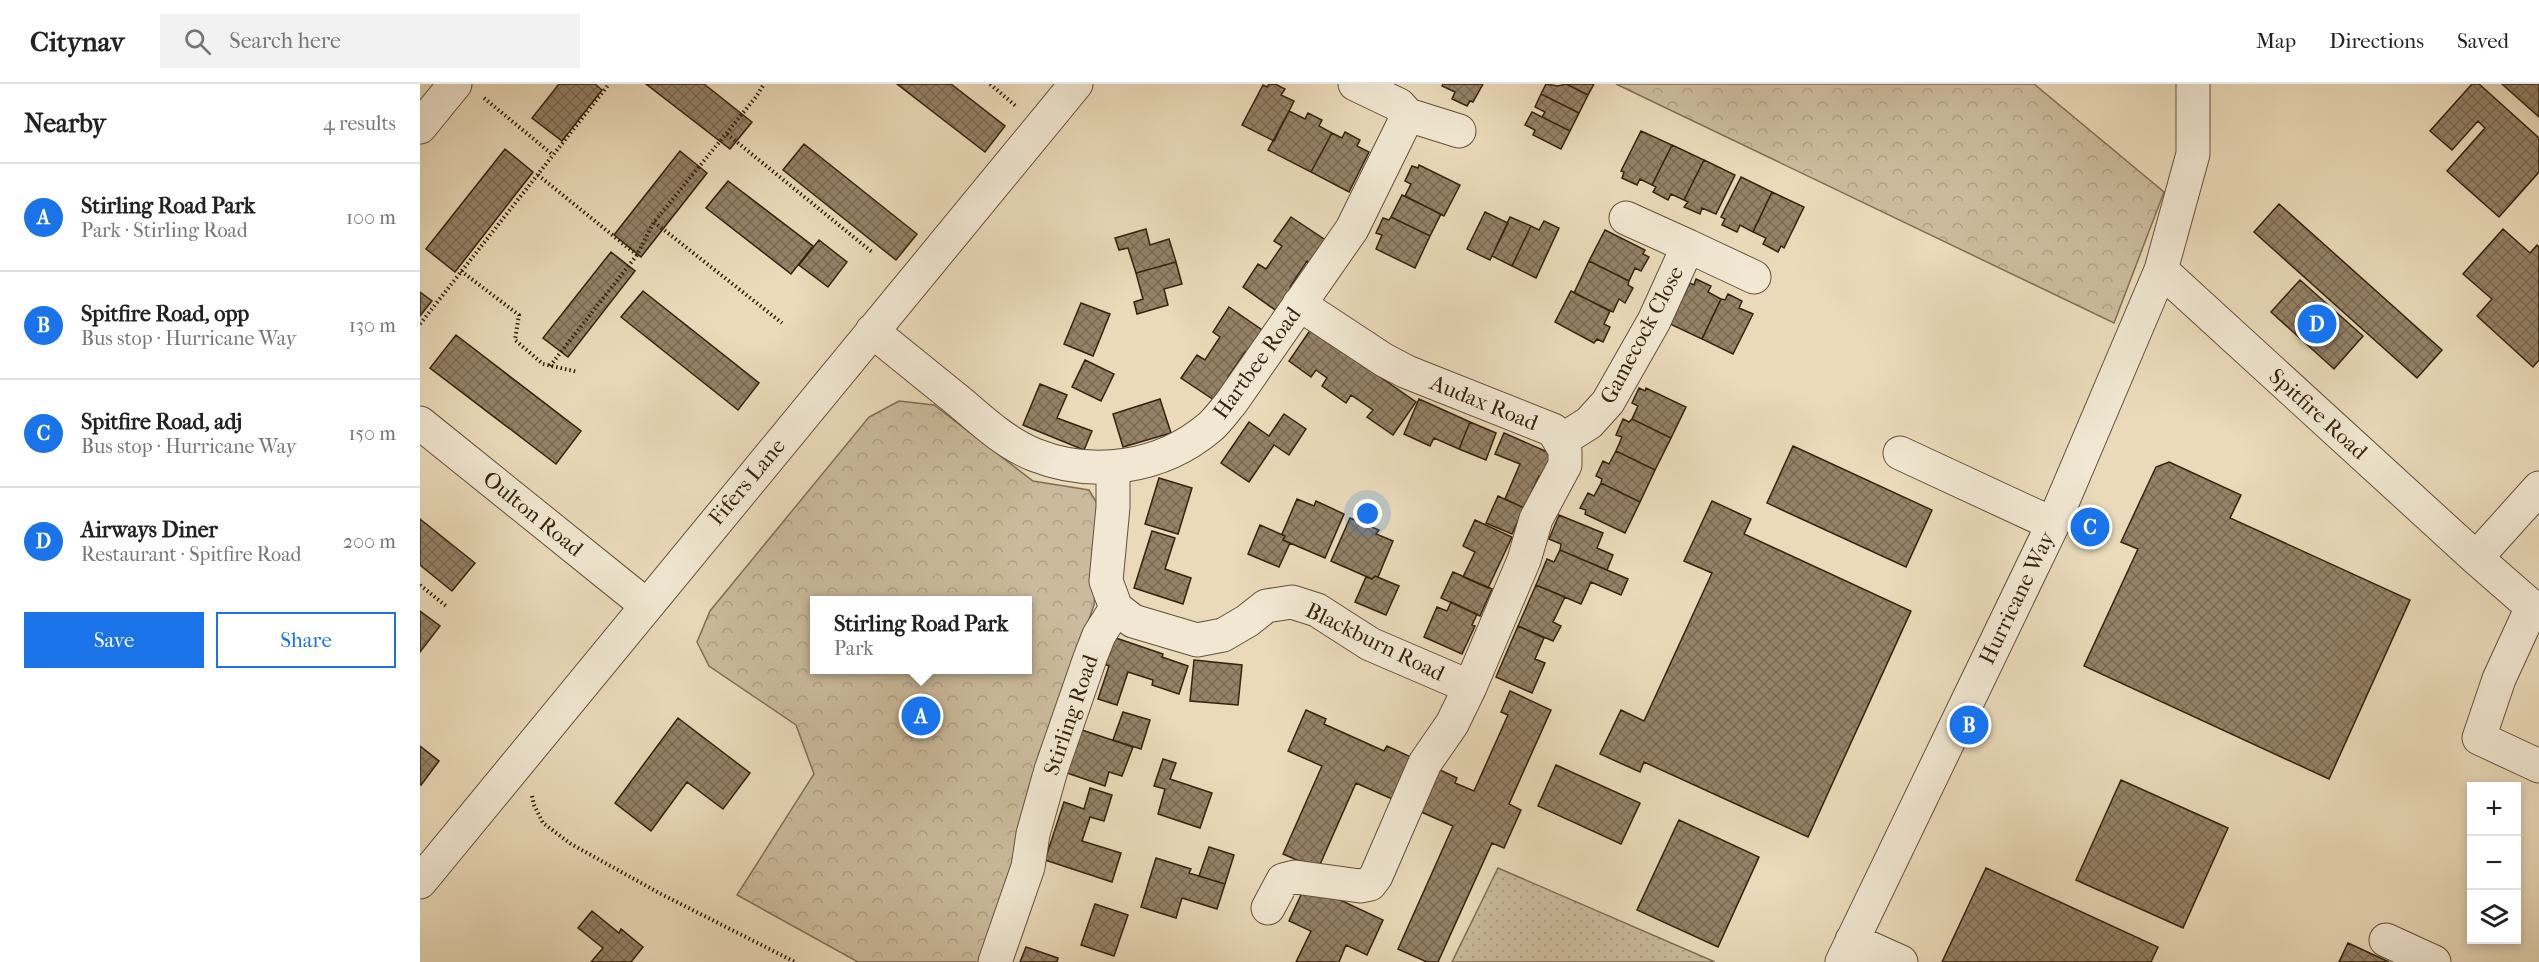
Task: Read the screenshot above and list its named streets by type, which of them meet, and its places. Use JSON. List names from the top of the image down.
{
  "streets": {
    "street": [
      "Gamecock Close",
      "Hartbee Road",
      "Audax Road",
      "Spitfire Road",
      "Fifers Lane",
      "Oulton Road",
      "Hurricane Way",
      "Blackburn Road",
      "Stirling Road"
    ]
  },
  "crossings": [
    ["Gamecock Close", "Audax Road"],
    ["Hartbee Road", "Audax Road"],
    ["Hartbee Road", "Fifers Lane"],
    ["Audax Road", "Blackburn Road"],
    ["Spitfire Road", "Hurricane Way"],
    ["Fifers Lane", "Oulton Road"],
    ["Blackburn Road", "Stirling Road"]
  ],
  "page": {
    "header": "Citynav",
    "search": "Search here",
    "nav": ["Map", "Directions", "Saved"],
    "heading": ["Nearby", "4 results"],
    "list": [
      {
        "mark": "A",
        "name": "Stirling Road Park",
        "note": "Park · Stirling Road",
        "value": "100 m"
      },
      {
        "mark": "B",
        "name": "Spitfire Road, opp",
        "note": "Bus stop · Hurricane Way",
        "value": "130 m"
      },
      {
        "mark": "C",
        "name": "Spitfire Road, adj",
        "note": "Bus stop · Hurricane Way",
        "value": "150 m"
      },
      {
        "mark": "D",
        "name": "Airways Diner",
        "note": "Restaurant · Spitfire Road",
        "value": "200 m"
      }
    ],
    "pins": [
      "D",
      "C",
      "A",
      "B"
    ],
    "buttons": ["Save", "Share"],
    "popup": ["Stirling Road Park", "Park"],
    "map_buttons": ["+", "−"]
  }
}
